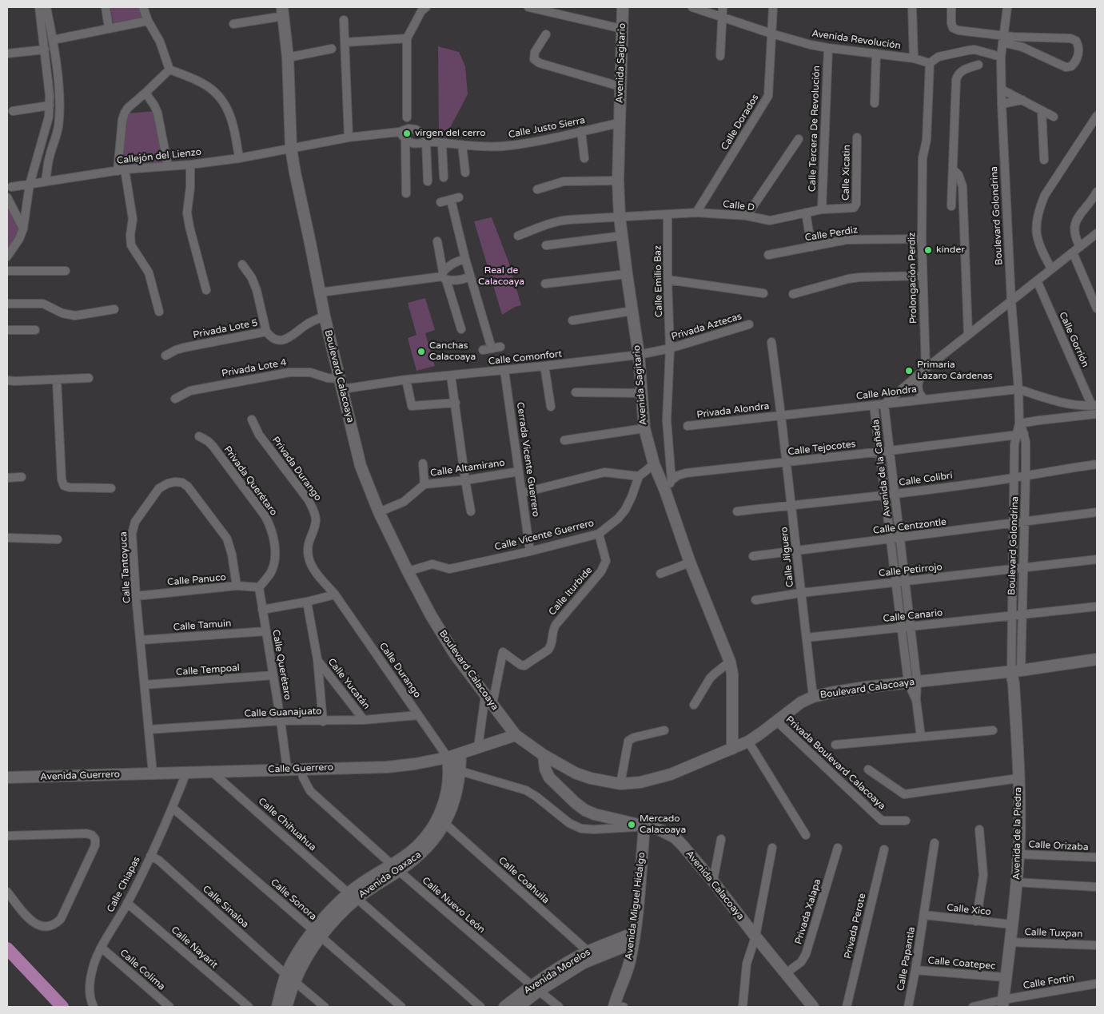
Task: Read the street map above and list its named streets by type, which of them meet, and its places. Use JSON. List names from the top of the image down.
{
  "streets": {
    "street": [
      "Avenida Revolución",
      "Avenida Sagitario",
      "Calle Dorados",
      "Calle Justo Sierra",
      "Calle Tercera De Revolución",
      "Callejón del Lienzo",
      "Calle Xicatin",
      "Calle D",
      "Boulevard Golondrina",
      "Calle Perdiz",
      "Prolongación Perdiz",
      "Calle Emilio Baz",
      "Privada Aztecas",
      "Privada Lote 5",
      "Calle Gorrión",
      "Calle Comonfort",
      "Privada Lote 4",
      "Boulevard Calacoaya",
      "Calle Alondra",
      "Privada Alondra",
      "Calle Tejocotes",
      "Cerrada Vicente Guerrero",
      "Calle Altamirano",
      "Avenida de la Cañada",
      "Privada Durango",
      "Calle Colibrí",
      "Privada Querétaro",
      "Calle Centzontle",
      "Calle Vicente Guerrero",
      "Calle Jilguero",
      "Calle Tantoyuca",
      "Calle Petirrojo",
      "Calle Panuco",
      "Calle Iturbide",
      "Calle Canario",
      "Calle Tamuin",
      "Calle Querétaro",
      "Calle Tempoal",
      "Calle Durango",
      "Calle Yucatán",
      "Calle Guanajuato",
      "Privada Boulevard Calacoaya",
      "Calle Guerrero",
      "Avenida Guerrero",
      "Calle Chihuahua",
      "Avenida de la Piedra",
      "Calle Orizaba",
      "Avenida Oaxaca",
      "Calle Coahuila",
      "Calle Chiapas",
      "Avenida Calacoaya",
      "Calle Sonora",
      "Calle Nuevo León",
      "Avenida Miguel Hidalgo",
      "Calle Sinaloa",
      "Calle Xico",
      "Privada Xalapa",
      "Privada Perote",
      "Calle Tuxpan",
      "Calle Nayarit",
      "Calle Papantla",
      "Calle Coatepec",
      "Calle Colima",
      "Avenida Morelos",
      "Calle Fortín"
    ]
  },
  "crossings": [
    ["Avenida Revolución", "Calle Dorados"],
    ["Avenida Revolución", "Calle Tercera De Revolución"],
    ["Avenida Revolución", "Prolongación Perdiz"],
    ["Avenida Sagitario", "Calle Justo Sierra"],
    ["Avenida Sagitario", "Calle D"],
    ["Avenida Sagitario", "Privada Aztecas"],
    ["Avenida Sagitario", "Calle Comonfort"],
    ["Avenida Sagitario", "Boulevard Calacoaya"],
    ["Calle Dorados", "Calle D"],
    ["Calle Tercera De Revolución", "Calle D"],
    ["Callejón del Lienzo", "Boulevard Calacoaya"],
    ["Calle Xicatin", "Calle D"],
    ["Calle D", "Calle Emilio Baz"],
    ["Boulevard Golondrina", "Boulevard Calacoaya"],
    ["Boulevard Golondrina", "Calle Alondra"],
    ["Boulevard Golondrina", "Calle Tejocotes"],
    ["Boulevard Golondrina", "Avenida de la Cañada"],
    ["Boulevard Golondrina", "Calle Colibrí"],
    ["Boulevard Golondrina", "Calle Centzontle"],
    ["Boulevard Golondrina", "Calle Petirrojo"],
    ["Boulevard Golondrina", "Calle Canario"],
    ["Boulevard Golondrina", "Avenida de la Piedra"],
    ["Calle Perdiz", "Prolongación Perdiz"],
    ["Prolongación Perdiz", "Calle Alondra"],
    ["Prolongación Perdiz", "Avenida de la Cañada"],
    ["Calle Emilio Baz", "Privada Aztecas"],
    ["Calle Emilio Baz", "Calle Tejocotes"],
    ["Privada Aztecas", "Calle Comonfort"],
    ["Calle Gorrión", "Avenida de la Cañada"],
    ["Calle Comonfort", "Privada Lote 4"],
    ["Calle Comonfort", "Boulevard Calacoaya"],
    ["Calle Comonfort", "Cerrada Vicente Guerrero"],
    ["Privada Lote 4", "Boulevard Calacoaya"],
    ["Boulevard Calacoaya", "Calle Altamirano"],
    ["Boulevard Calacoaya", "Avenida de la Cañada"],
    ["Boulevard Calacoaya", "Calle Vicente Guerrero"],
    ["Boulevard Calacoaya", "Calle Jilguero"],
    ["Boulevard Calacoaya", "Calle Iturbide"],
    ["Boulevard Calacoaya", "Privada Boulevard Calacoaya"],
    ["Boulevard Calacoaya", "Calle Guerrero"],
    ["Boulevard Calacoaya", "Avenida de la Piedra"],
    ["Boulevard Calacoaya", "Avenida Calacoaya"],
    ["Calle Alondra", "Privada Alondra"],
    ["Calle Alondra", "Avenida de la Cañada"],
    ["Calle Alondra", "Calle Jilguero"],
    ["Privada Alondra", "Calle Jilguero"],
    ["Calle Tejocotes", "Avenida de la Cañada"],
    ["Calle Tejocotes", "Calle Jilguero"],
    ["Cerrada Vicente Guerrero", "Calle Altamirano"],
    ["Cerrada Vicente Guerrero", "Calle Vicente Guerrero"],
    ["Avenida de la Cañada", "Calle Colibrí"],
    ["Avenida de la Cañada", "Calle Centzontle"],
    ["Avenida de la Cañada", "Calle Petirrojo"],
    ["Avenida de la Cañada", "Calle Canario"],
    ["Privada Durango", "Calle Durango"],
    ["Calle Colibrí", "Calle Jilguero"],
    ["Privada Querétaro", "Calle Panuco"],
    ["Privada Querétaro", "Calle Querétaro"],
    ["Calle Centzontle", "Calle Jilguero"],
    ["Calle Vicente Guerrero", "Calle Iturbide"],
    ["Calle Jilguero", "Calle Petirrojo"],
    ["Calle Jilguero", "Calle Canario"],
    ["Calle Tantoyuca", "Calle Panuco"],
    ["Calle Tantoyuca", "Calle Tamuin"],
    ["Calle Tantoyuca", "Calle Tempoal"],
    ["Calle Tantoyuca", "Calle Guanajuato"],
    ["Calle Tantoyuca", "Calle Guerrero"],
    ["Calle Tantoyuca", "Avenida Guerrero"],
    ["Calle Panuco", "Calle Querétaro"],
    ["Calle Tamuin", "Calle Querétaro"],
    ["Calle Querétaro", "Calle Tempoal"],
    ["Calle Querétaro", "Calle Guanajuato"],
    ["Calle Querétaro", "Calle Guerrero"],
    ["Calle Durango", "Calle Guanajuato"],
    ["Calle Durango", "Calle Guerrero"],
    ["Calle Durango", "Avenida Oaxaca"],
    ["Calle Yucatán", "Calle Guanajuato"],
    ["Calle Guerrero", "Avenida Guerrero"],
    ["Calle Guerrero", "Calle Chihuahua"],
    ["Calle Guerrero", "Avenida Oaxaca"],
    ["Calle Guerrero", "Calle Chiapas"],
    ["Calle Guerrero", "Calle Nuevo León"],
    ["Calle Chihuahua", "Avenida Oaxaca"],
    ["Avenida de la Piedra", "Calle Orizaba"],
    ["Avenida de la Piedra", "Calle Xico"],
    ["Avenida de la Piedra", "Calle Tuxpan"],
    ["Avenida de la Piedra", "Calle Coatepec"],
    ["Avenida de la Piedra", "Calle Fortín"],
    ["Avenida Oaxaca", "Calle Coahuila"],
    ["Avenida Oaxaca", "Calle Sonora"],
    ["Avenida Oaxaca", "Calle Nuevo León"],
    ["Avenida Oaxaca", "Calle Sinaloa"],
    ["Calle Coahuila", "Avenida Morelos"],
    ["Calle Chiapas", "Calle Sonora"],
    ["Calle Chiapas", "Calle Sinaloa"],
    ["Calle Chiapas", "Calle Nayarit"],
    ["Calle Chiapas", "Calle Colima"],
    ["Avenida Calacoaya", "Avenida Miguel Hidalgo"],
    ["Avenida Calacoaya", "Privada Xalapa"],
    ["Calle Nuevo León", "Avenida Morelos"],
    ["Avenida Miguel Hidalgo", "Avenida Morelos"],
    ["Calle Xico", "Calle Papantla"],
    ["Calle Papantla", "Calle Coatepec"]
  ],
  "parks": ["Real de Calacoaya"],
  "places": [
    "virgen del cerro",
    "kínder",
    "Canchas Calacoaya",
    "Primaria Lázaro Cárdenas",
    "Mercado Calacoaya"
  ]
}
